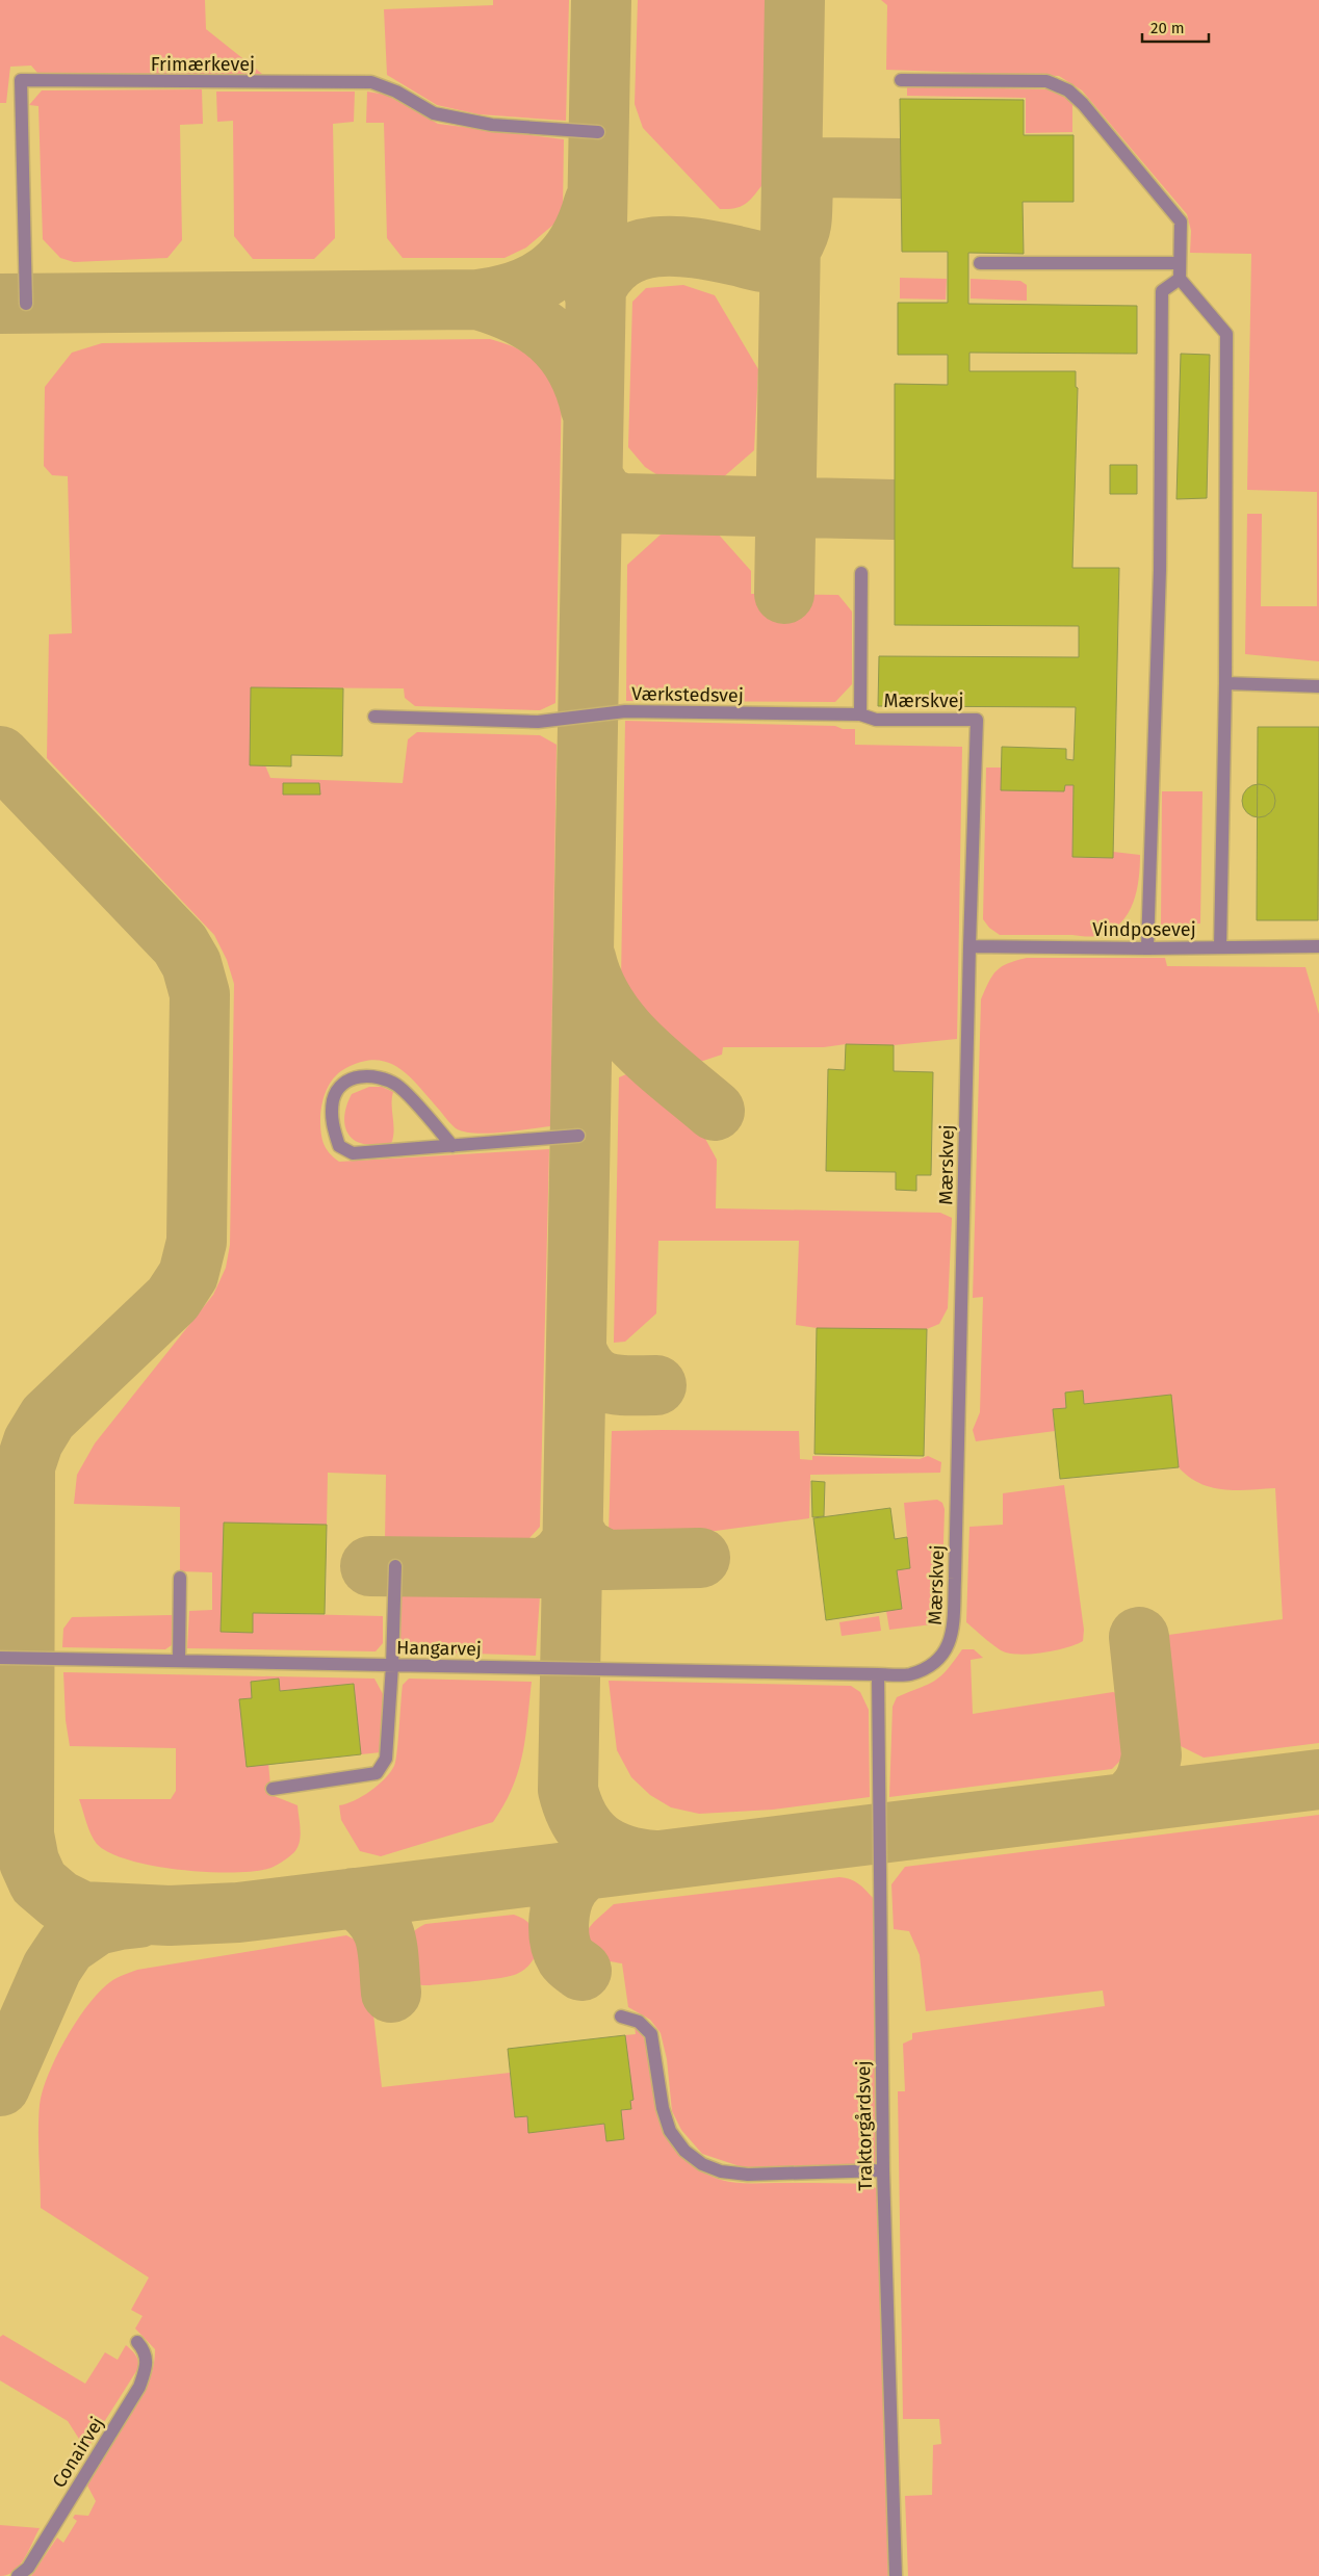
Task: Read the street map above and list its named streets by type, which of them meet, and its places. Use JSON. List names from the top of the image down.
{
  "streets": {
    "lane": [
      "Frimærkevej",
      "Værkstedsvej",
      "Mærskvej",
      "Vindposevej",
      "Hangarvej",
      "Traktorgårdsvej",
      "Conairvej"
    ]
  },
  "crossings": [
    ["Værkstedsvej", "Mærskvej"],
    ["Mærskvej", "Vindposevej"],
    ["Mærskvej", "Hangarvej"],
    ["Mærskvej", "Traktorgårdsvej"],
    ["Hangarvej", "Traktorgårdsvej"]
  ],
  "scale_bar": "20 m"
}
